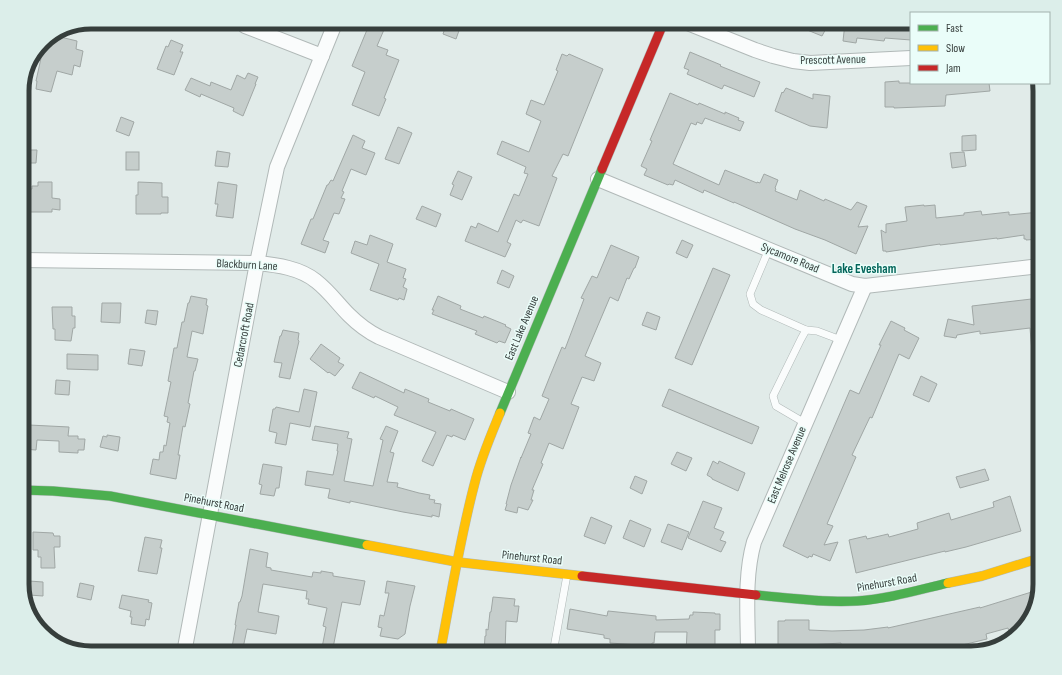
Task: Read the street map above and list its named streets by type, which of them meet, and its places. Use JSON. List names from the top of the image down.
{
  "streets": {
    "street": [
      "Prescott Avenue",
      "Sycamore Road",
      "Blackburn Lane",
      "East Lake Avenue",
      "Cedarcroft Road",
      "East Melrose Avenue",
      "Pinehurst Road"
    ]
  },
  "crossings": [
    ["Sycamore Road", "East Lake Avenue"],
    ["Sycamore Road", "East Melrose Avenue"],
    ["Blackburn Lane", "East Lake Avenue"],
    ["Blackburn Lane", "Cedarcroft Road"],
    ["East Lake Avenue", "Pinehurst Road"],
    ["Cedarcroft Road", "Pinehurst Road"],
    ["East Melrose Avenue", "Pinehurst Road"]
  ],
  "districts": ["Lake Evesham"],
  "legend": ["Fast", "Slow", "Jam"]
}
